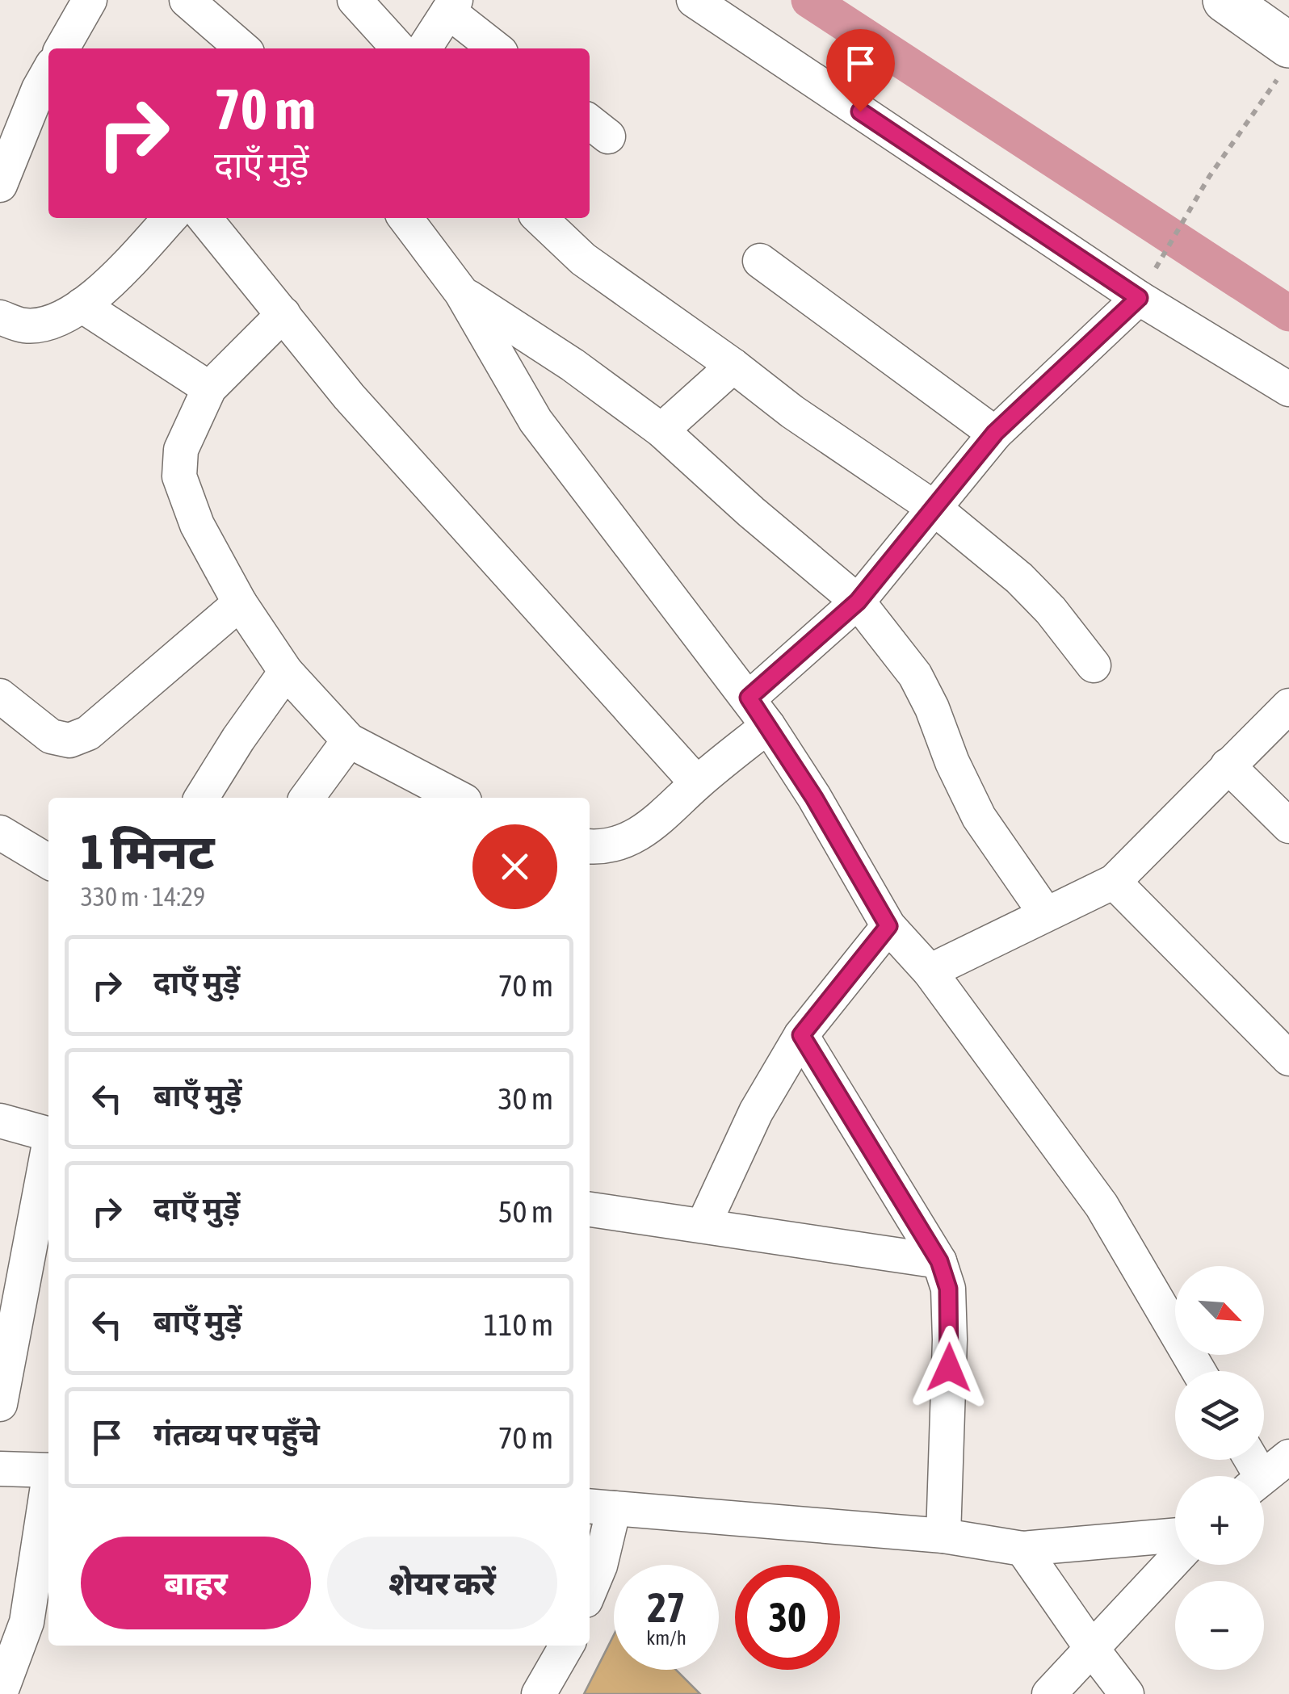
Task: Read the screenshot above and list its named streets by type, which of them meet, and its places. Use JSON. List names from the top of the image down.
{
  "north": "bottom right",
  "page": {
    "turn": ["70 m", "दाएँ मुड़ें"],
    "heading": ["1 मिनट", "330 m · 14:29"],
    "list": [
      {
        "name": "दाएँ मुड़ें",
        "value": "70 m"
      },
      {
        "name": "बाएँ मुड़ें",
        "value": "30 m"
      },
      {
        "name": "दाएँ मुड़ें",
        "value": "50 m"
      },
      {
        "name": "बाएँ मुड़ें",
        "value": "110 m"
      },
      {
        "name": "गंतव्य पर पहुँचे",
        "value": "70 m"
      }
    ],
    "map_buttons": ["+", "−"],
    "buttons": ["बाहर", "शेयर करें"],
    "speed": "27 km/h",
    "limit": "30"
  }
}
